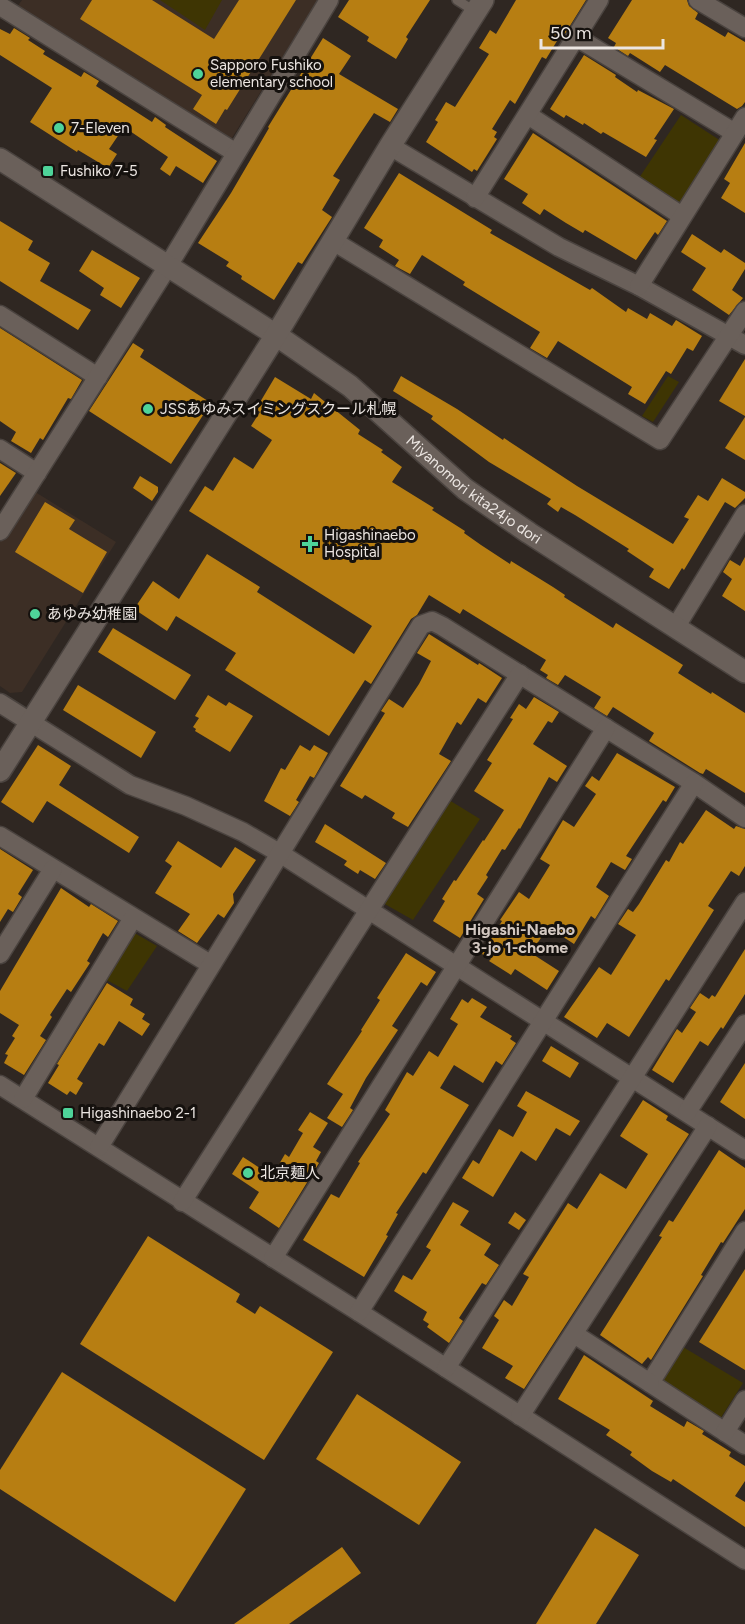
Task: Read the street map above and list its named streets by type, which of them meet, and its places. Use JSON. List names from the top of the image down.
{
  "streets": {
    "street": ["Miyanomori kita24jo dori"]
  },
  "districts": ["Higashi-Naebo 3-jo 1-chome"],
  "places": {
    "other": [
      "Sapporo Fushiko elementary school",
      "7-Eleven",
      "JSSあゆみスイミングスクール札幌",
      "あゆみ幼稚園",
      "北京麺人"
    ],
    "transit": ["Fushiko 7-5", "Higashinaebo 2-1"],
    "health": ["Higashinaebo Hospital"]
  },
  "scale_bar": "50 m"
}
